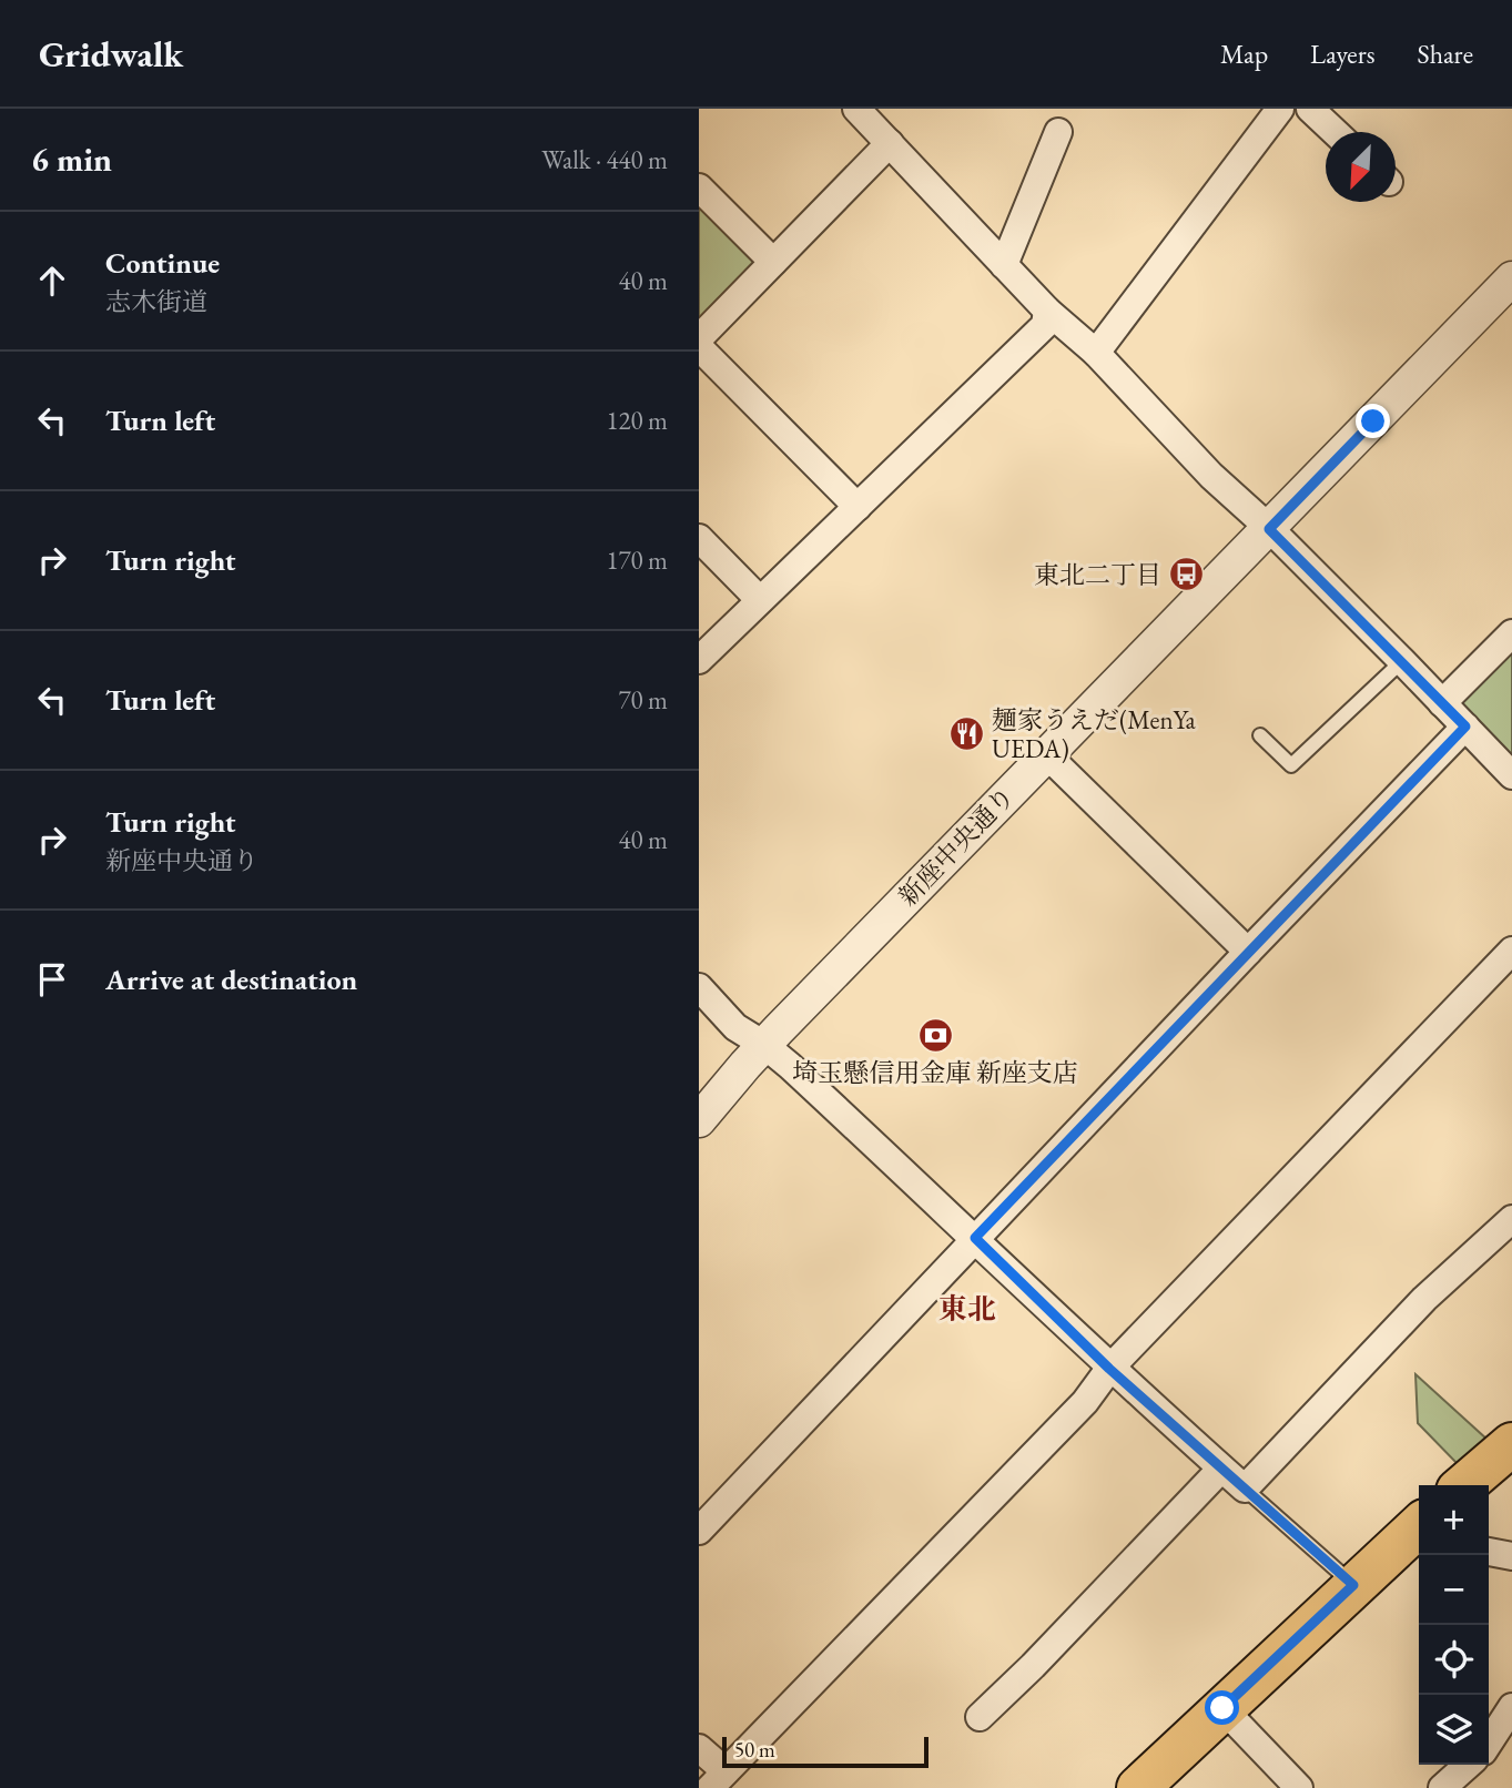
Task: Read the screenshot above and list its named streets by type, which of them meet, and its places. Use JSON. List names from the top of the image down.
{
  "streets": {
    "street": ["新座中央通り"]
  },
  "districts": ["東北"],
  "places": {
    "bus stop": ["東北二丁目"],
    "restaurant": ["麺家うえだ(MenYa UEDA)"],
    "bank": ["埼玉懸信用金庫 新座支店"]
  },
  "scale_bar": "50 m",
  "north": "bottom left",
  "page": {
    "header": "Gridwalk",
    "nav": ["Map", "Layers", "Share"],
    "heading": ["6 min", "Walk · 440 m"],
    "list": [
      ["Continue", "志木街道", "40 m"],
      ["Turn left", "120 m"],
      ["Turn right", "170 m"],
      ["Turn left", "70 m"],
      ["Turn right", "新座中央通り", "40 m"],
      "Arrive at destination"
    ],
    "map_buttons": ["+", "−"],
    "scale": "50 m"
  }
}
